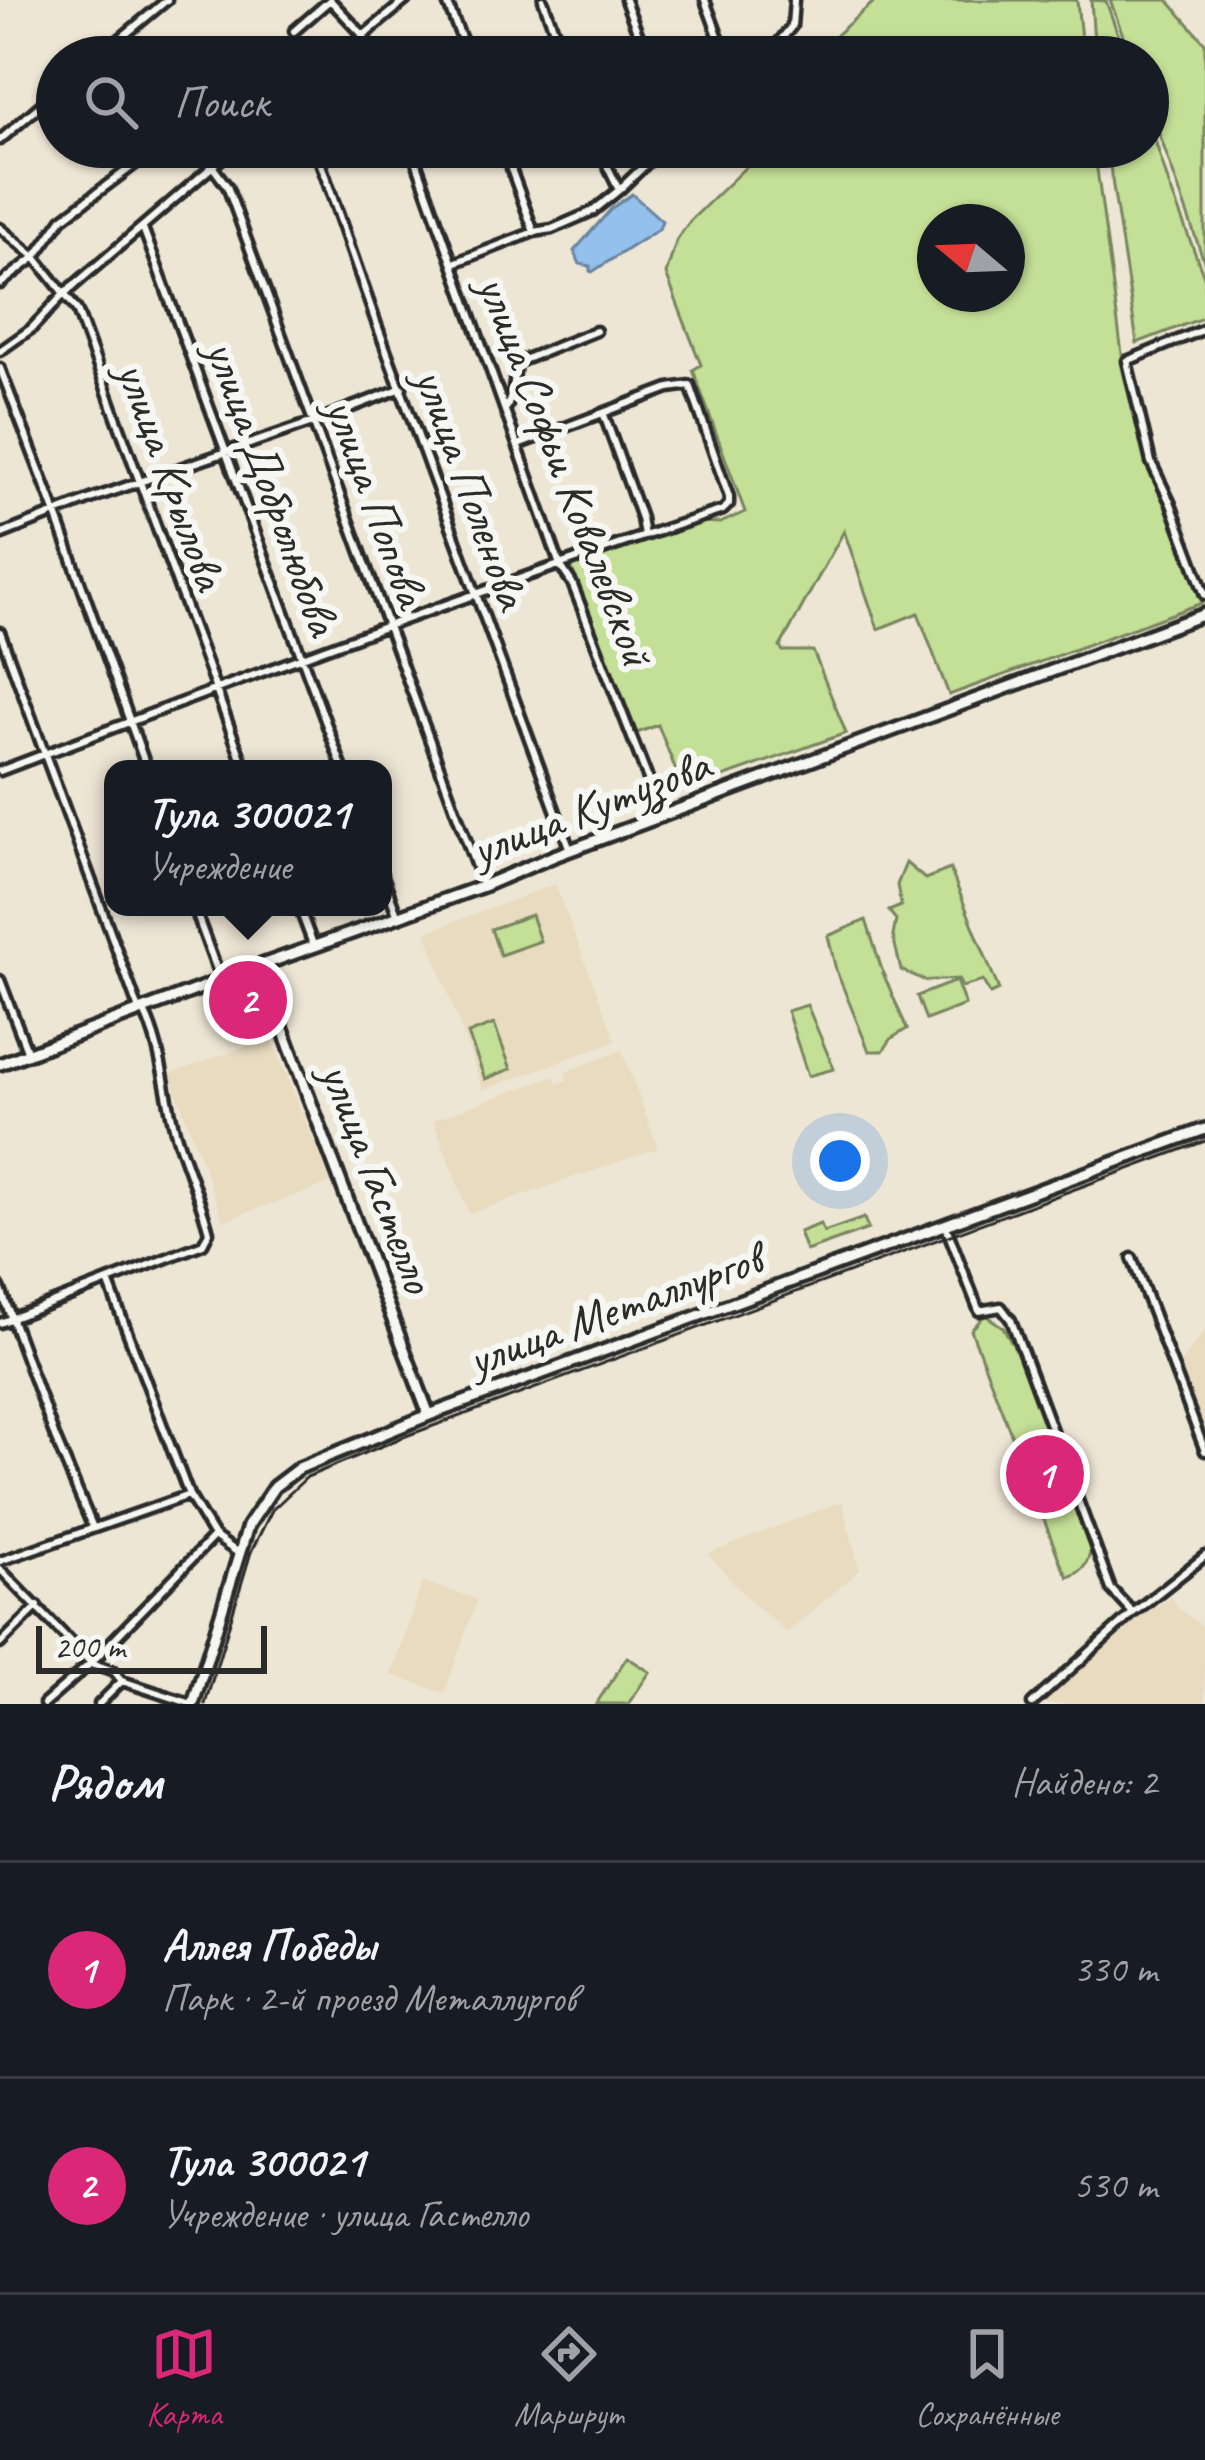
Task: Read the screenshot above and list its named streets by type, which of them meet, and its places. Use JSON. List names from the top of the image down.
{
  "streets": {
    "main road": ["улица Кутузова", "улица Гастелло", "улица Металлургов"],
    "street": [
      "улица Софьи Ковалевской",
      "улица Крылова",
      "улица Добролюбова",
      "улица Поленова",
      "улица Попова"
    ]
  },
  "crossings": [
    ["улица Софьи Ковалевской", "улица Кутузова"],
    ["улица Поленова", "улица Кутузова"],
    ["улица Попова", "улица Кутузова"],
    ["улица Кутузова", "улица Гастелло"],
    ["улица Гастелло", "улица Металлургов"]
  ],
  "scale_bar": "200 m",
  "north": "left",
  "page": {
    "search": "Поиск",
    "popup": ["Тула 300021", "Учреждение"],
    "pins": ["2", "1"],
    "scale": "200 m",
    "heading": ["Рядом", "Найдено: 2"],
    "list": [
      {
        "mark": "1",
        "name": "Аллея Победы",
        "note": "Парк · 2-й проезд Металлургов",
        "value": "330 m"
      },
      {
        "mark": "2",
        "name": "Тула 300021",
        "note": "Учреждение · улица Гастелло",
        "value": "530 m"
      }
    ],
    "nav": ["Карта", "Маршрут", "Сохранённые"]
  }
}
